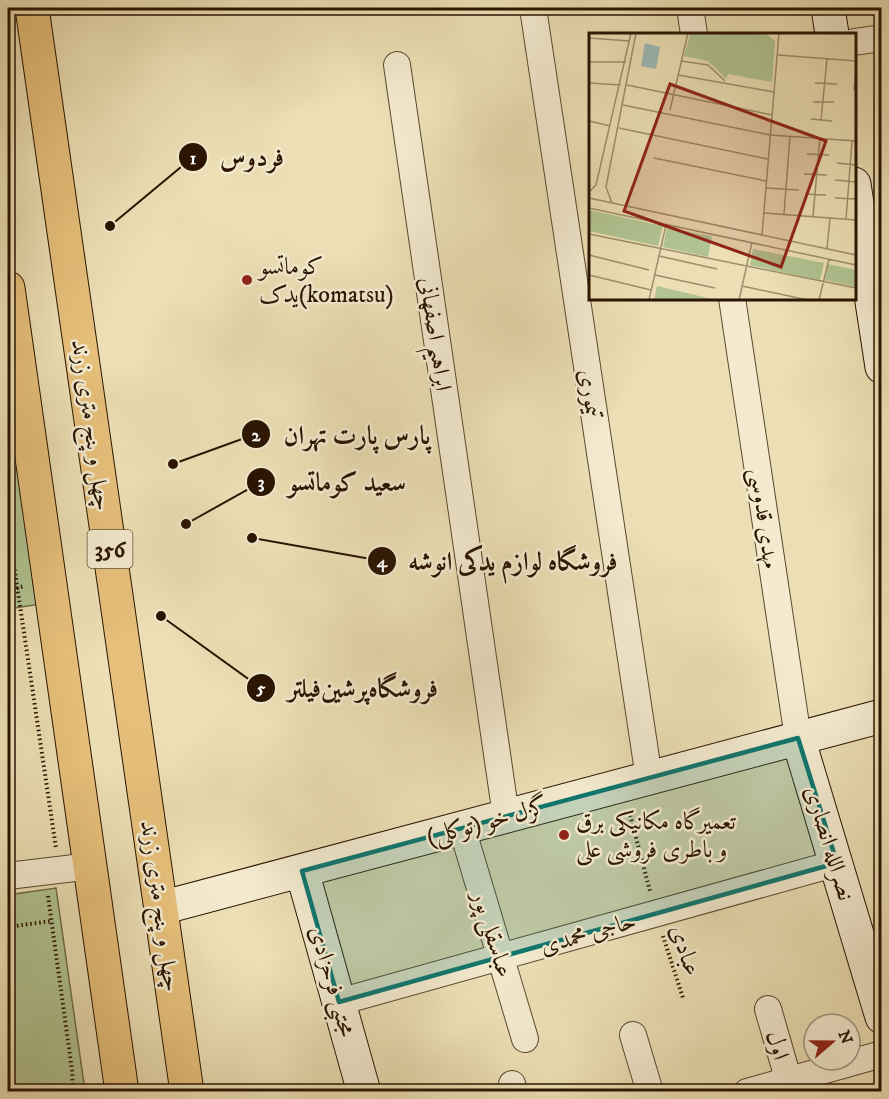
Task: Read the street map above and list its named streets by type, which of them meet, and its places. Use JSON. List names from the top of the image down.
{
  "streets": {
    "main road": ["چهل و پنج متری زرند", "356"],
    "street": [
      "ابراهیم اصفهانی",
      "تیموری",
      "مهدی قدوسی",
      "گزل خو (توکلی)",
      "نصرالله انصاری",
      "حاجی محمدی",
      "عباسقلی پور",
      "مجتبی فرحزادی",
      "اول"
    ],
    "path": ["عبادی"]
  },
  "crossings": [
    ["ابراهیم اصفهانی", "گزل خو (توکلی)"],
    ["تیموری", "گزل خو (توکلی)"],
    ["تیموری", "عبادی"],
    ["چهل و پنج متری زرند", "گزل خو (توکلی)"],
    ["مهدی قدوسی", "گزل خو (توکلی)"],
    ["مهدی قدوسی", "نصرالله انصاری"],
    ["گزل خو (توکلی)", "نصرالله انصاری"],
    ["گزل خو (توکلی)", "عباسقلی پور"],
    ["گزل خو (توکلی)", "عبادی"],
    ["گزل خو (توکلی)", "مجتبی فرحزادی"],
    ["نصرالله انصاری", "حاجی محمدی"],
    ["حاجی محمدی", "عباسقلی پور"],
    ["حاجی محمدی", "عبادی"],
    ["حاجی محمدی", "مجتبی فرحزادی"]
  ],
  "places": [
    "فردوس",
    "کوماتسو یدک(komatsu)",
    "پارس پارت تهران",
    "سعید کوماتسو",
    "فروشگاه لوازم یدکی انوشه",
    "فروشگاه‌پرشین‌فیلتر",
    "تعمیرگاه مکانیکی برق و باطری فروشی علی"
  ],
  "north": "right"
}
